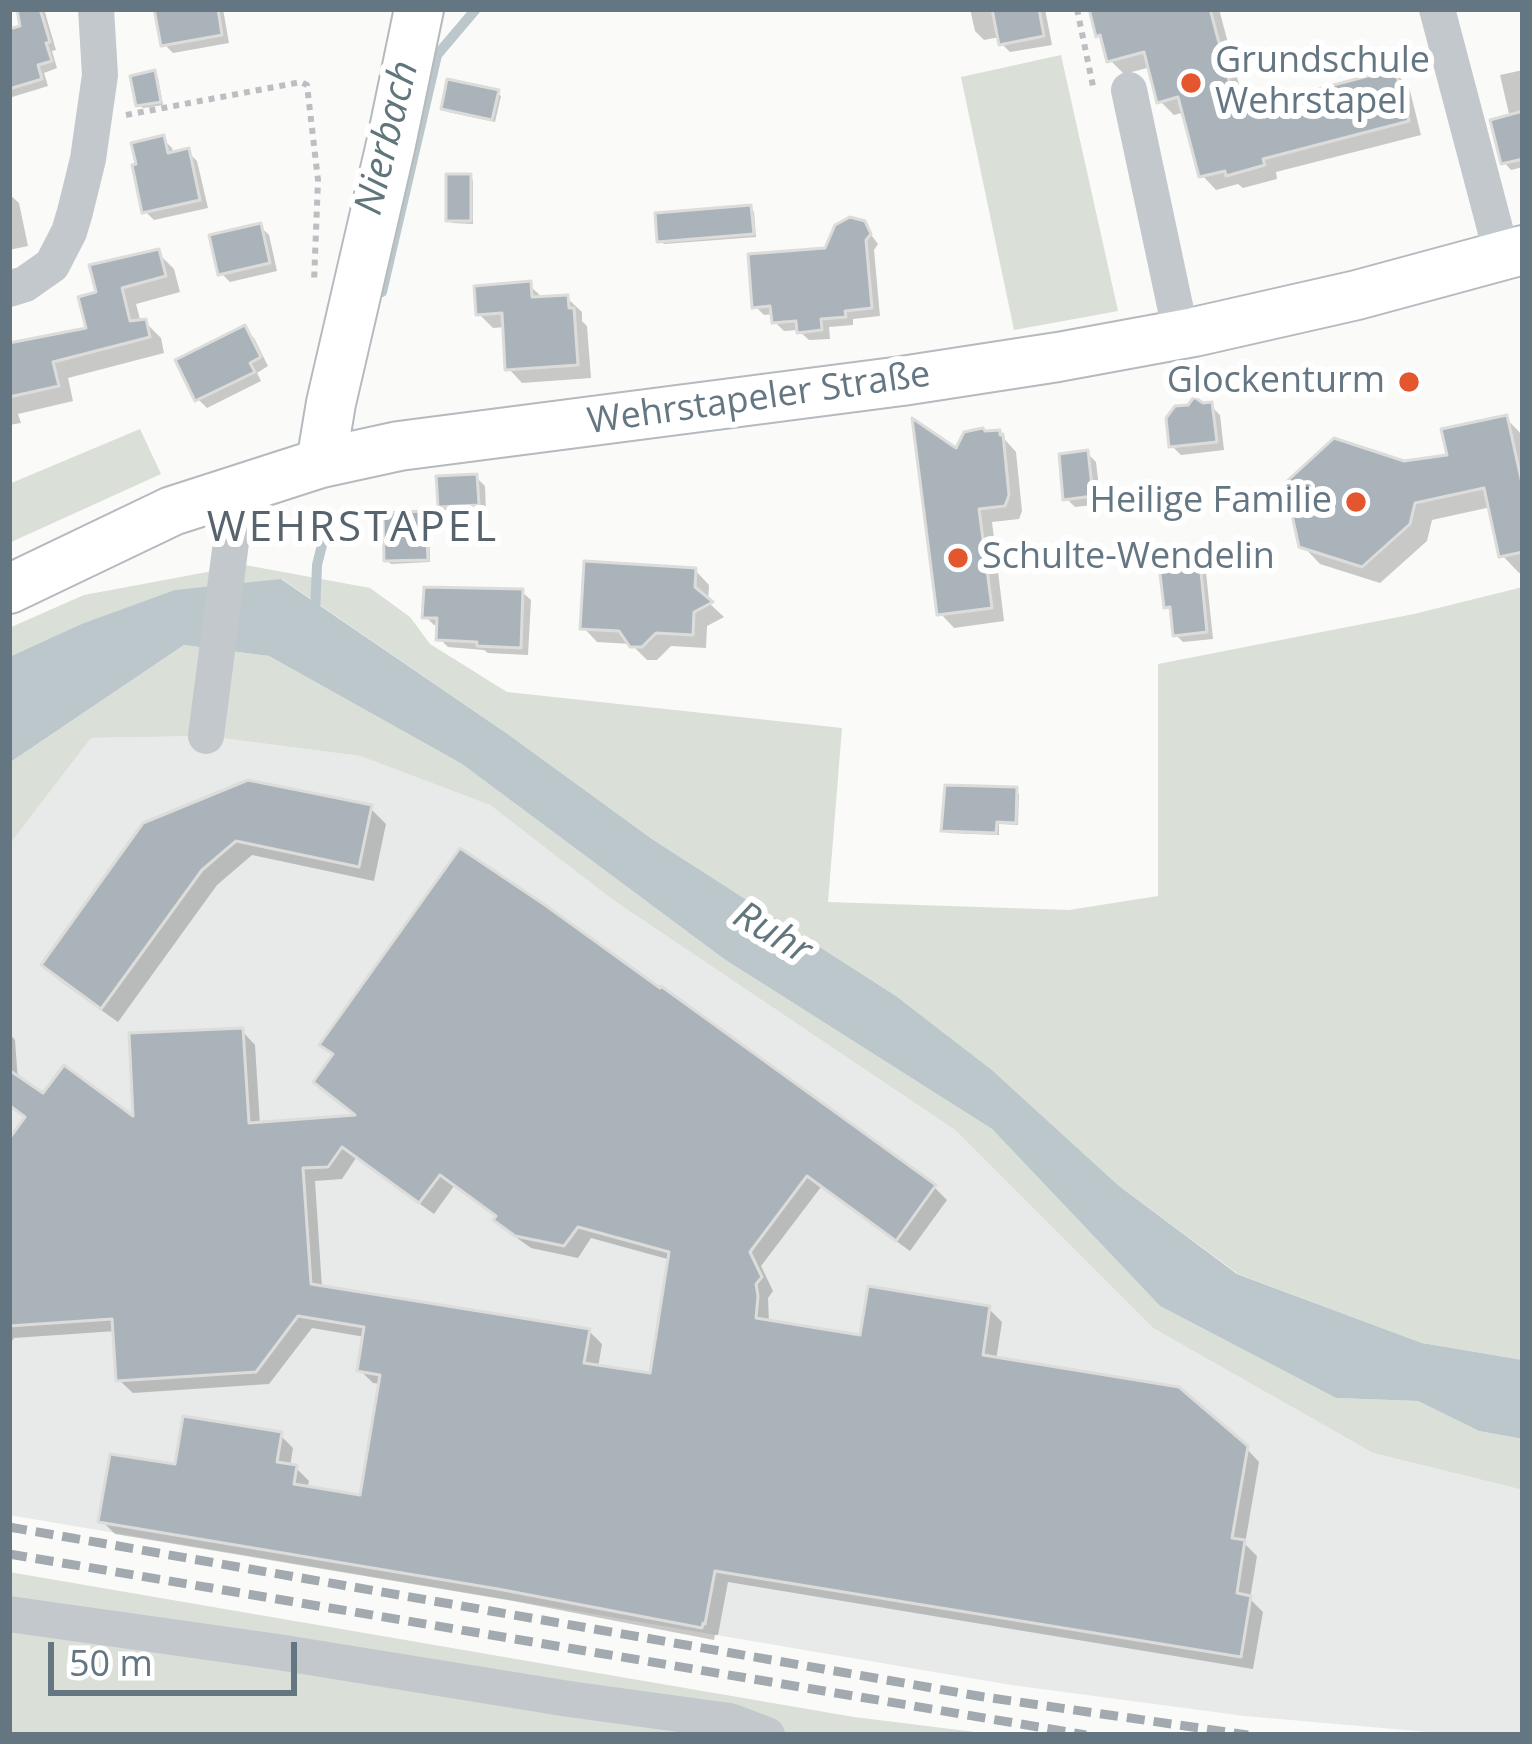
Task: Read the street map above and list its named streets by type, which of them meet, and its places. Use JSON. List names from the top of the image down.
{
  "streets": {
    "main road": ["Wehrstapeler Straße"]
  },
  "districts": ["WEHRSTAPEL"],
  "water": ["Nierbach", "Ruhr"],
  "places": [
    "Grundschule Wehrstapel",
    "Glockenturm",
    "Heilige Familie",
    "Schulte-Wendelin"
  ],
  "scale_bar": "50 m"
}
